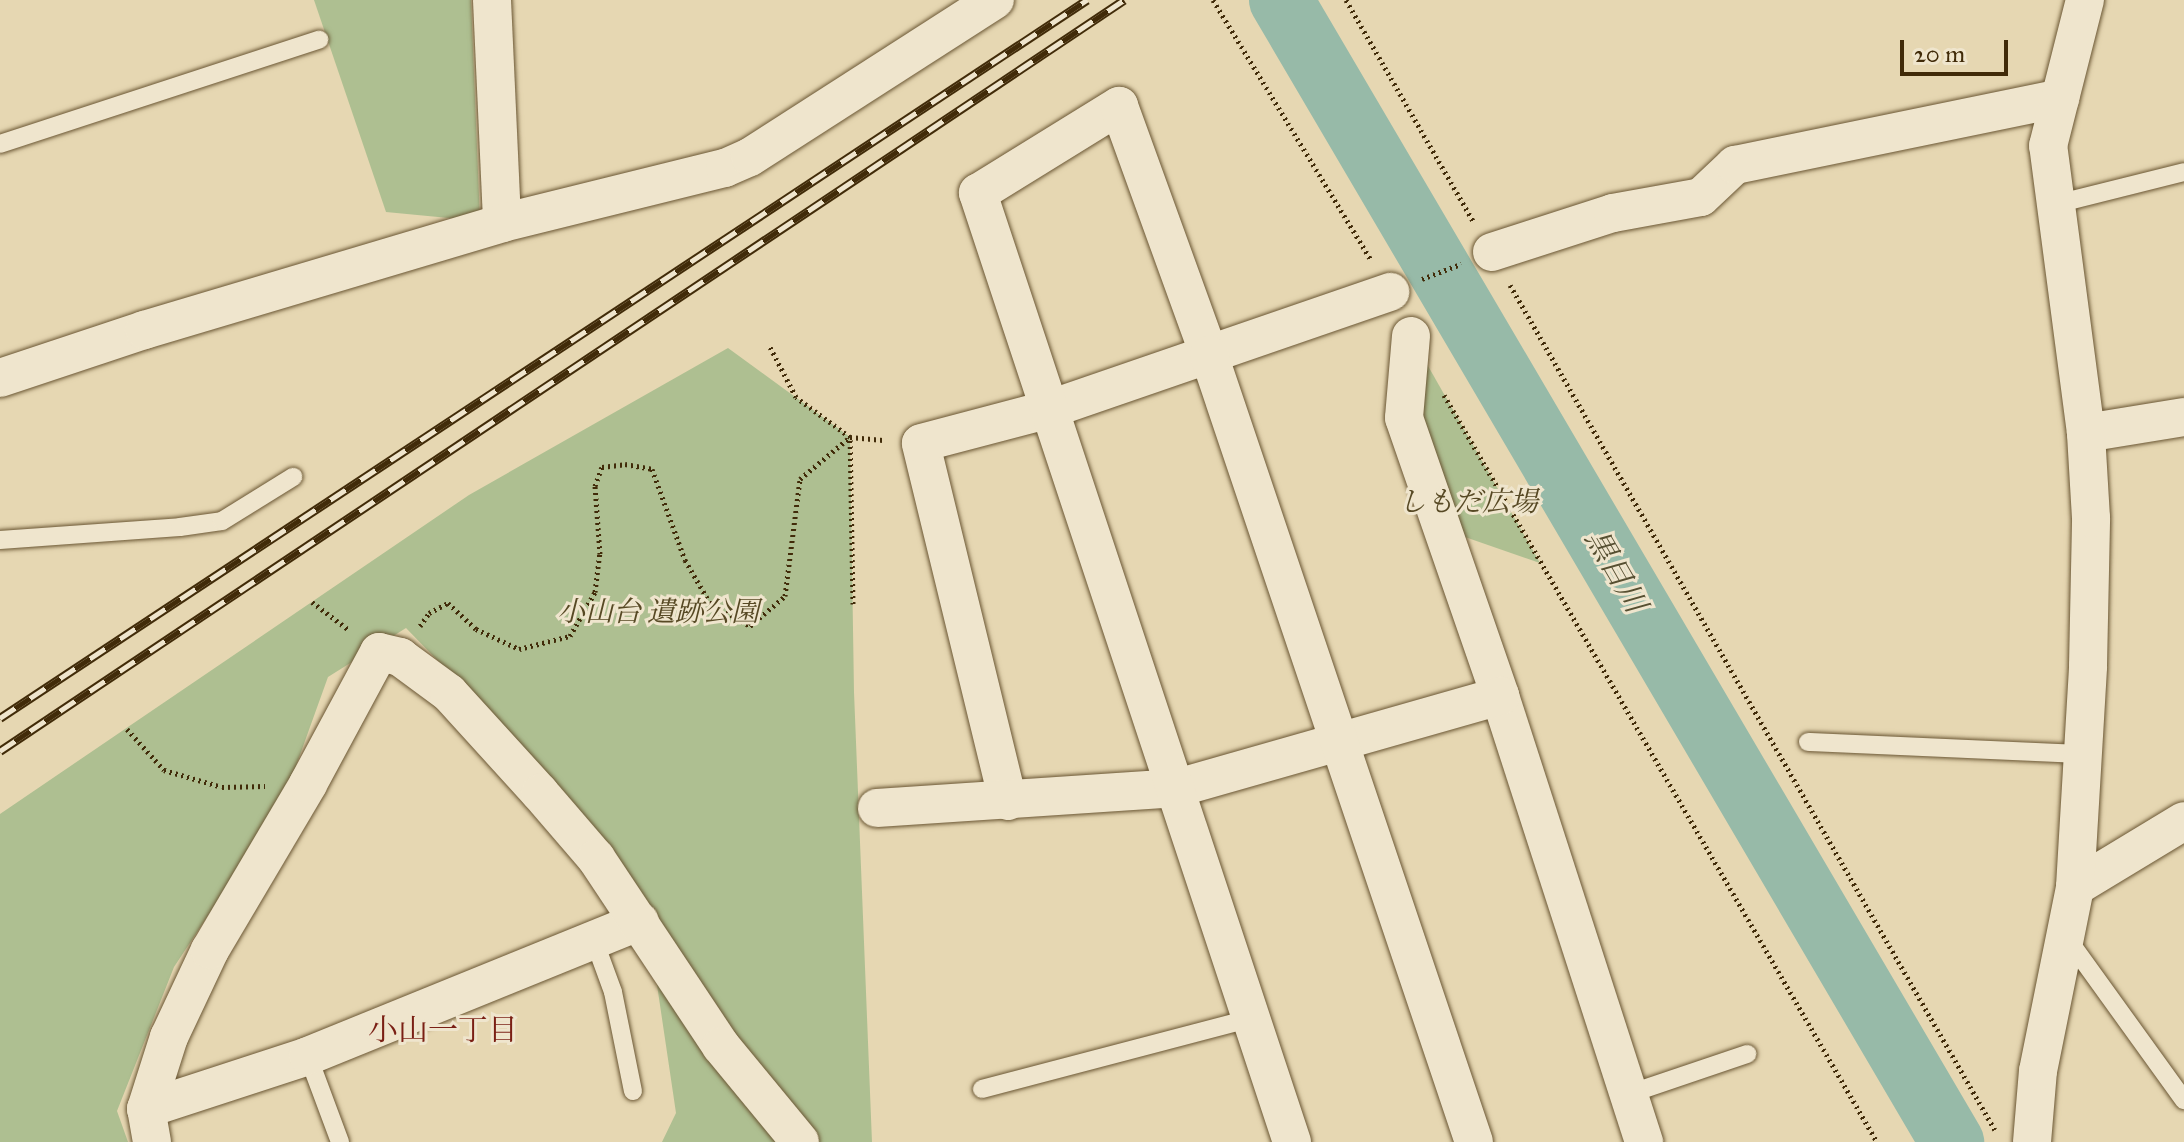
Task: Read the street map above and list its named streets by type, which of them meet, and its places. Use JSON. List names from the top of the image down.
{
  "districts": ["小山一丁目"],
  "water": ["黒目川"],
  "parks": ["しもだ広場", "小山台 遺跡公園"],
  "scale_bar": "20 m"
}
